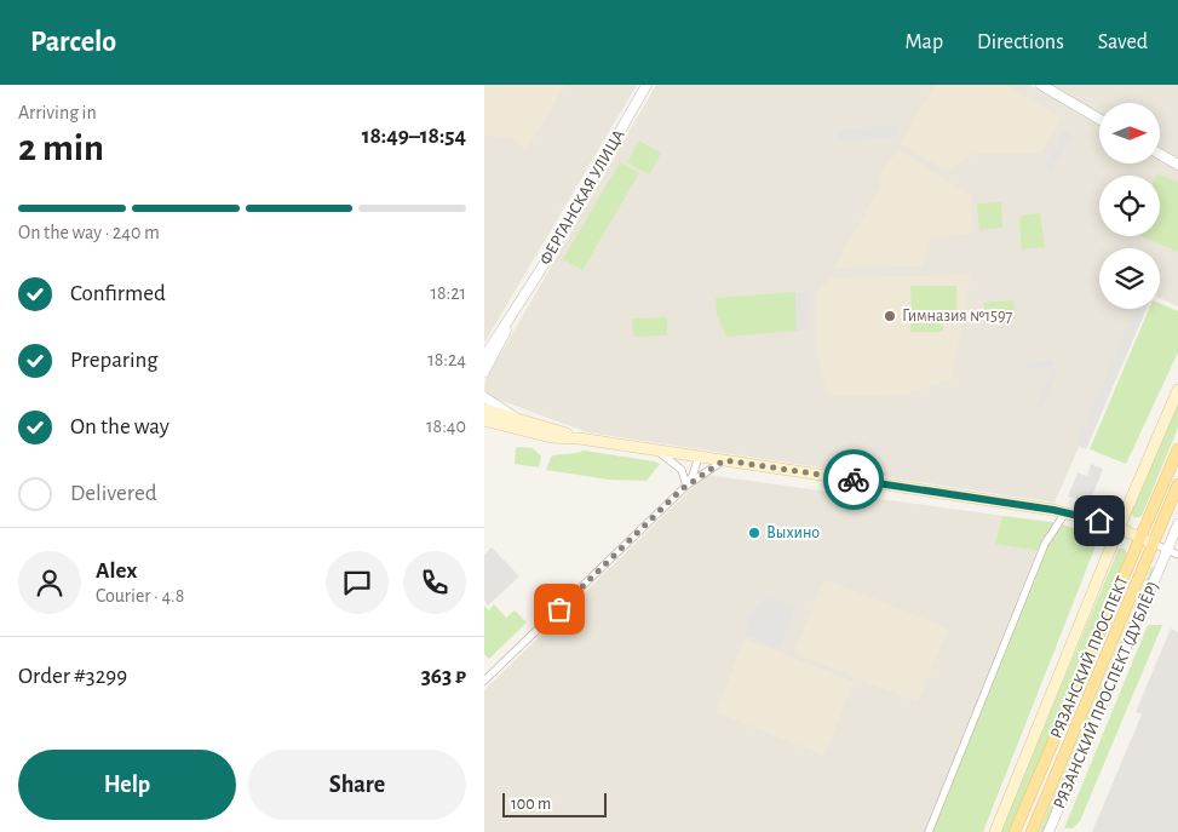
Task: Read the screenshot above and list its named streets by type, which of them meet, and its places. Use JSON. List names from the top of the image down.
{
  "streets": {
    "main road": ["РЯЗАНСКИЙ ПРОСПЕКТ"],
    "street": ["ФЕРГАНСКАЯ УЛИЦА", "РЯЗАНСКИЙ ПРОСПЕКТ (ДУБЛЁР)"]
  },
  "places": ["Гимназия №1597", "Выхино"],
  "scale_bar": "100 m",
  "north": "right",
  "page": {
    "header": "Parcelo",
    "nav": ["Map", "Directions", "Saved"],
    "heading": ["2 min", "Arriving in", "18:49–18:54"],
    "panel": [
      "Alex",
      "Courier · 4.8",
      "Order #3299",
      "363 ₽"
    ],
    "bar": "On the way · 240 m",
    "list": [
      ["Confirmed", "18:21"],
      ["Preparing", "18:24"],
      ["On the way", "18:40"],
      "Delivered"
    ],
    "buttons": ["Help", "Share"],
    "scale": "100 m"
  }
}
